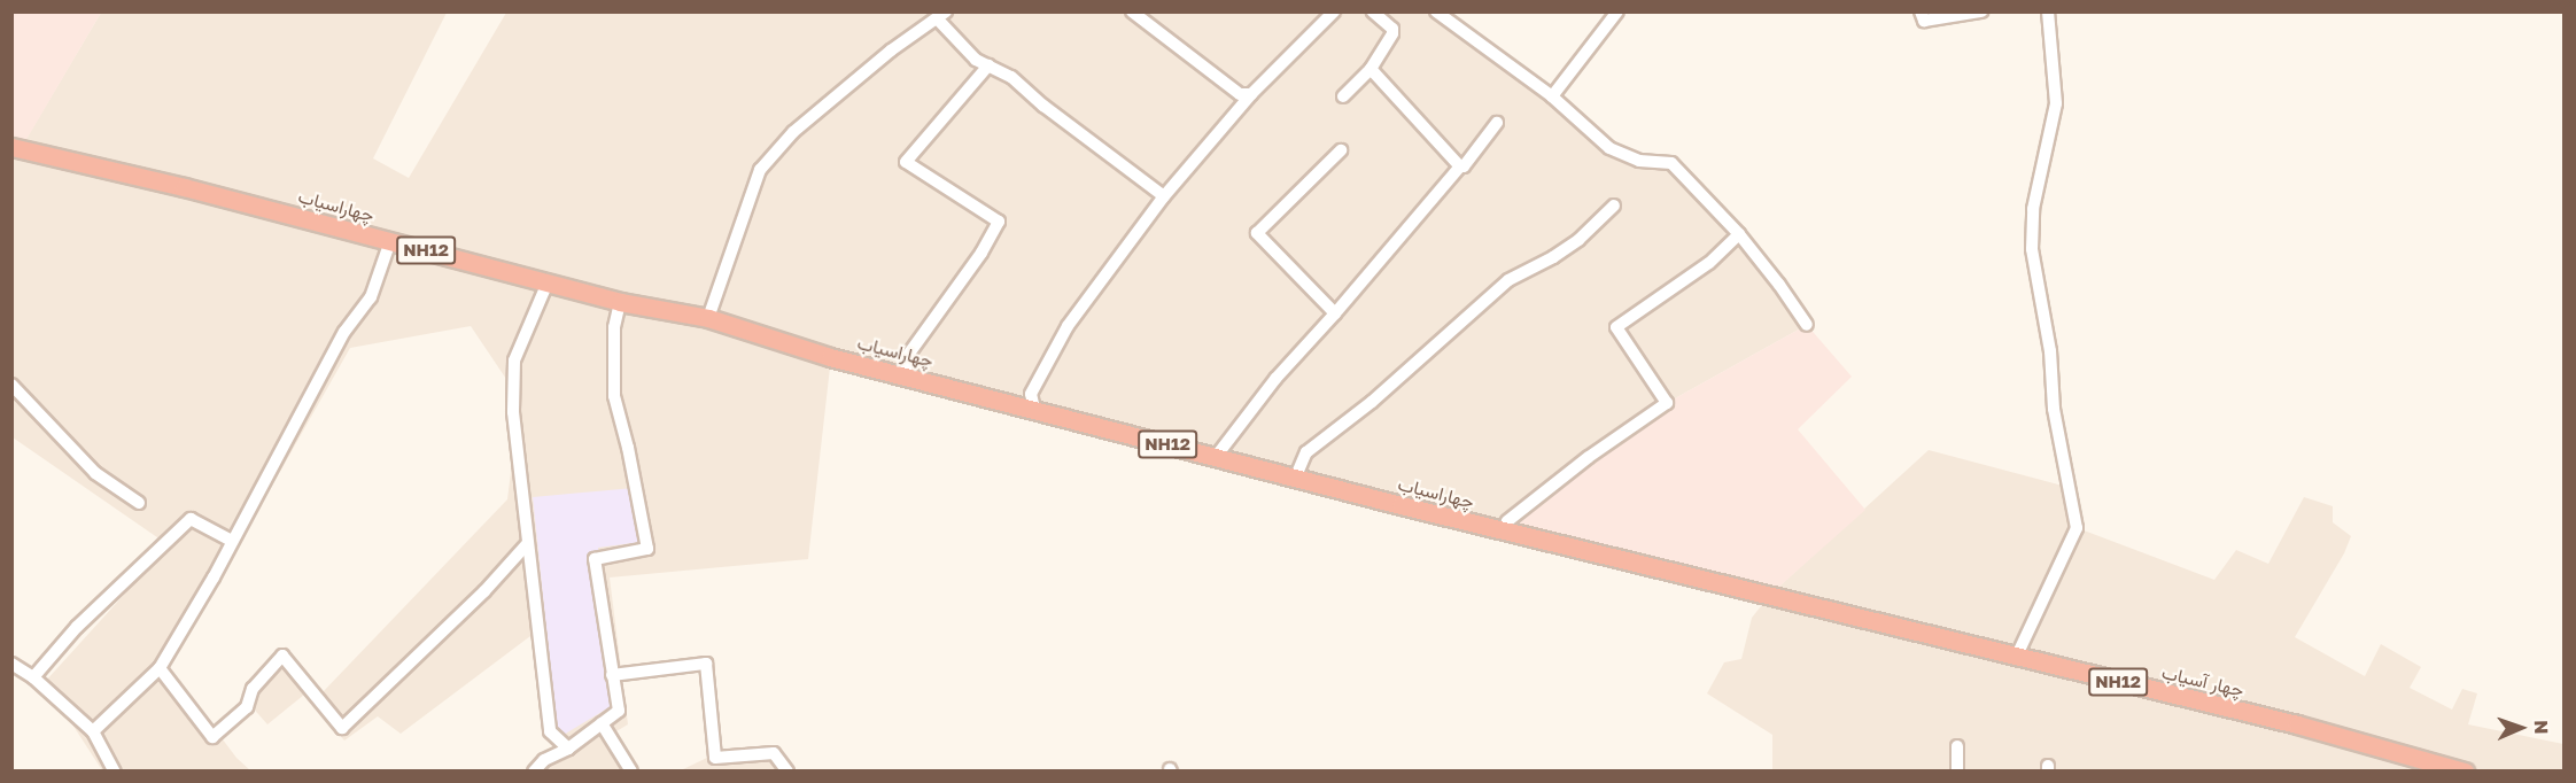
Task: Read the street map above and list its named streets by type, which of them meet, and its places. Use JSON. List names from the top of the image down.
{
  "streets": {
    "highway": ["چهاراسیاب", "NH12", "چهار آسیاب"]
  },
  "crossings": [
    ["چهاراسیاب", "چهار آسیاب"]
  ],
  "north": "right"
}
